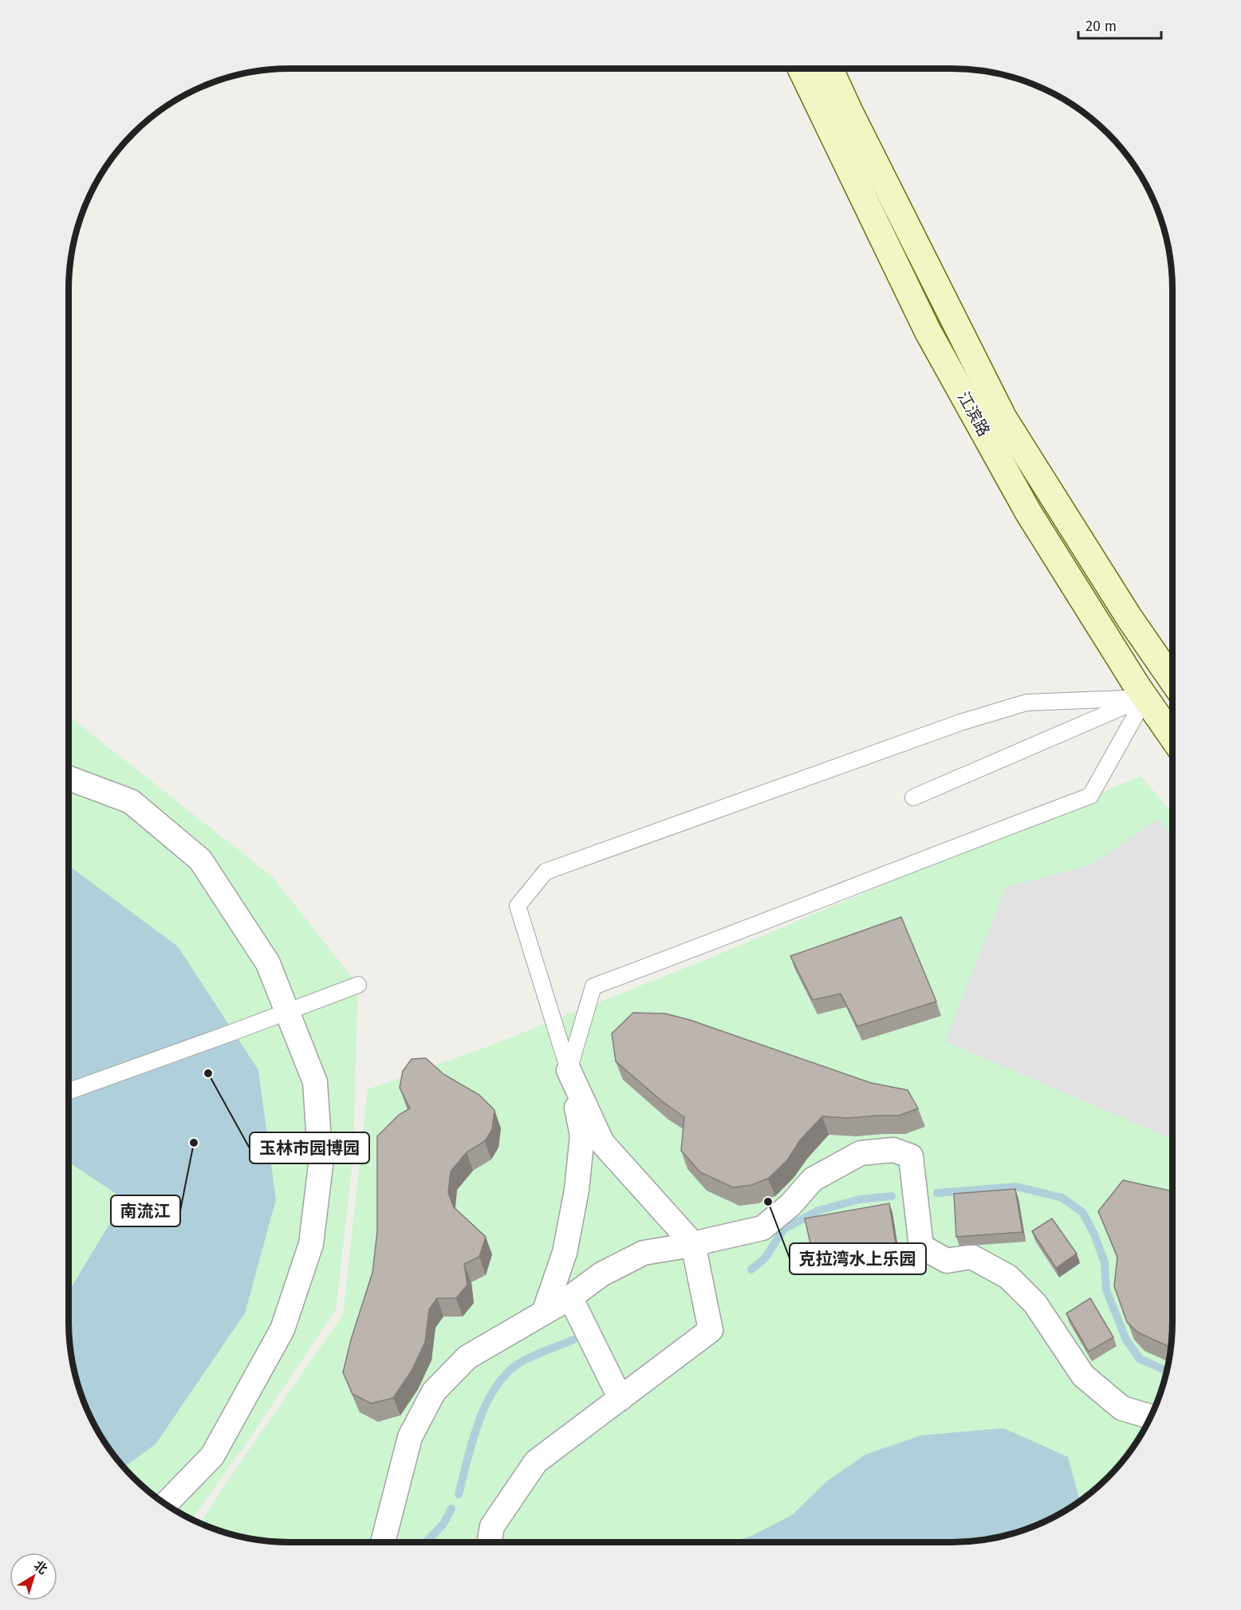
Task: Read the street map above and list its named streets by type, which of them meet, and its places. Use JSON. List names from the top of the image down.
{
  "streets": {
    "main road": ["江滨路"]
  },
  "places": ["玉林市园博园", "南流江", "克拉湾水上乐园"],
  "scale_bar": "20 m",
  "north": "top right"
}
